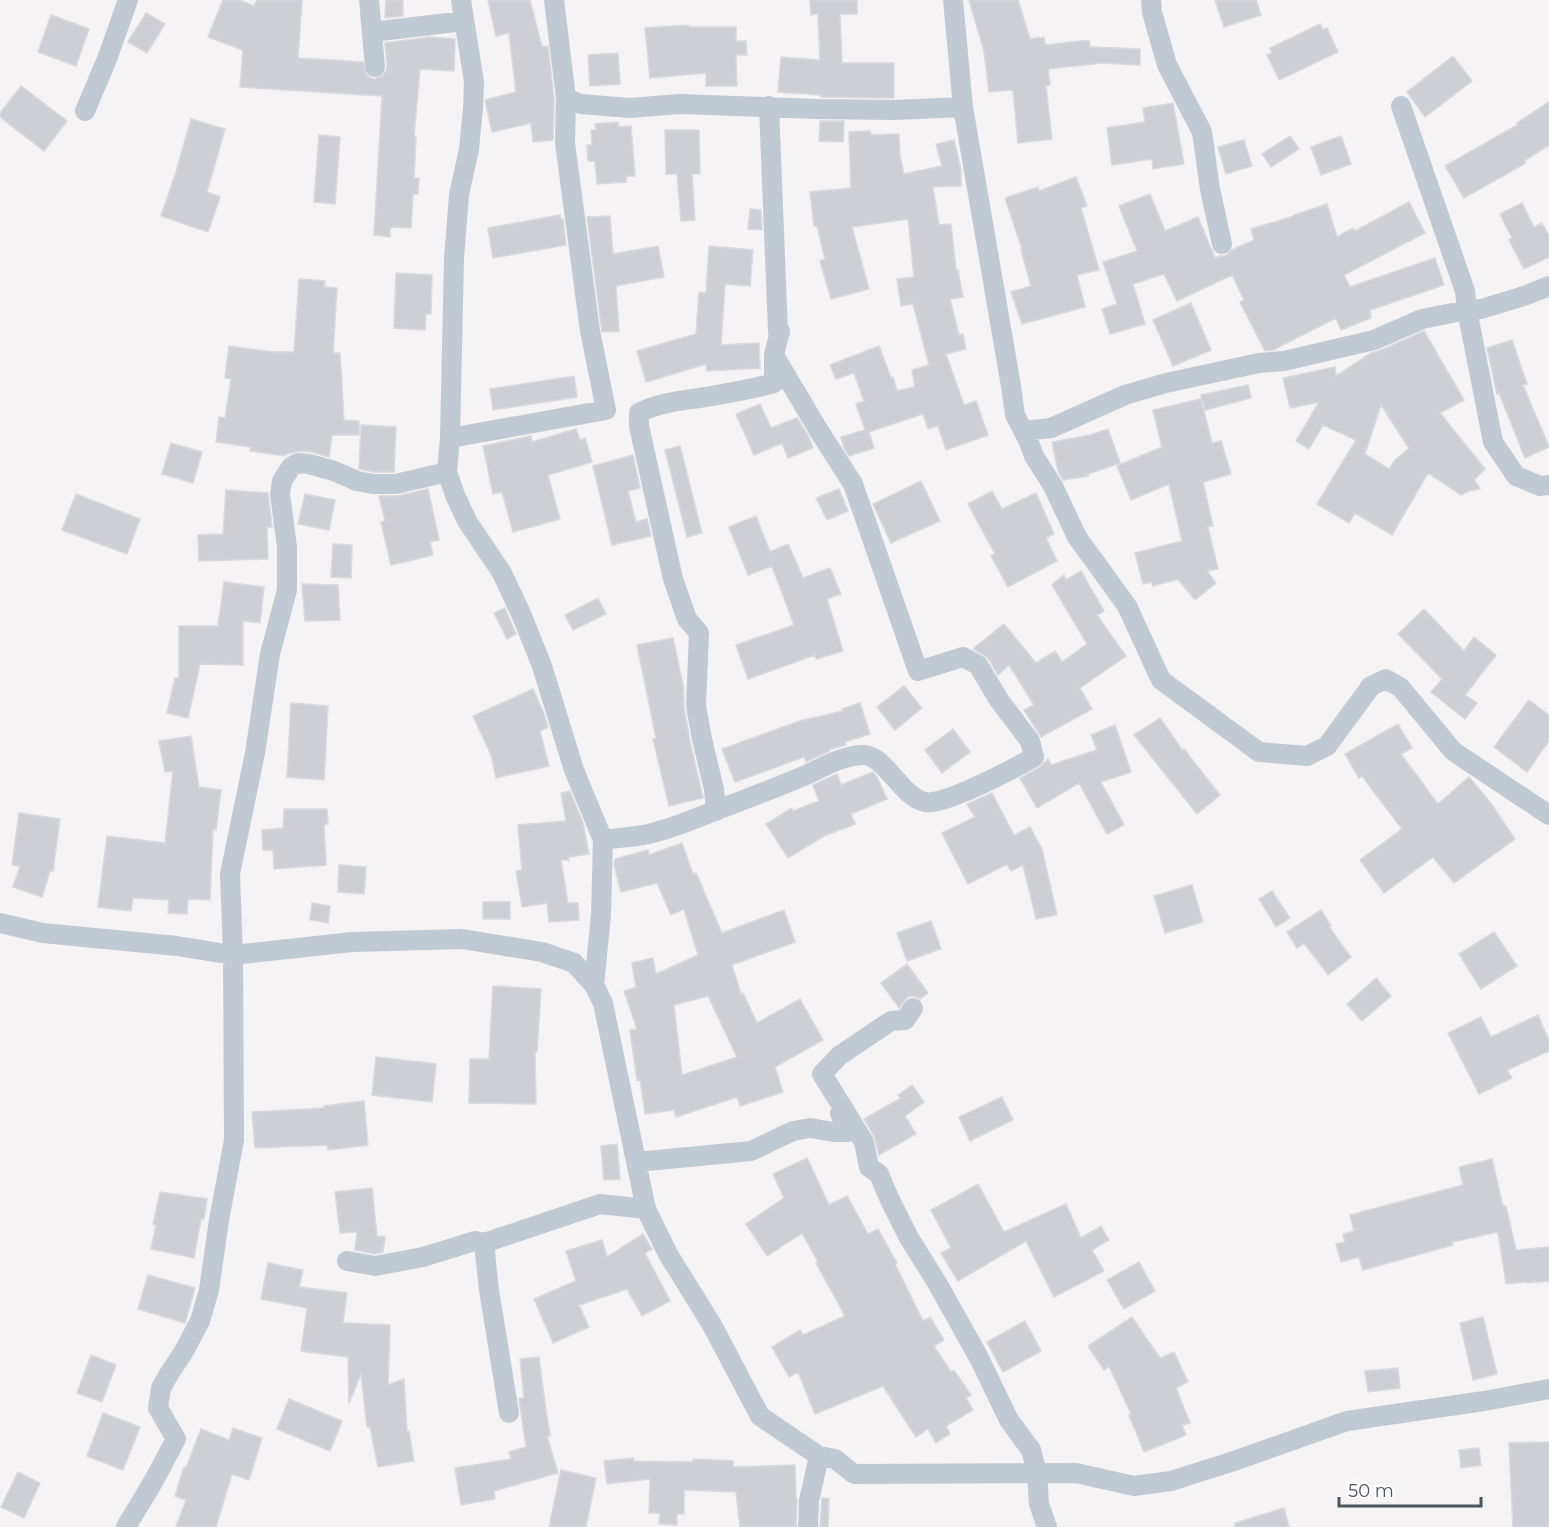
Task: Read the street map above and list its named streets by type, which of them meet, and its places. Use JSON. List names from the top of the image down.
{
  "scale_bar": "50 m"
}
